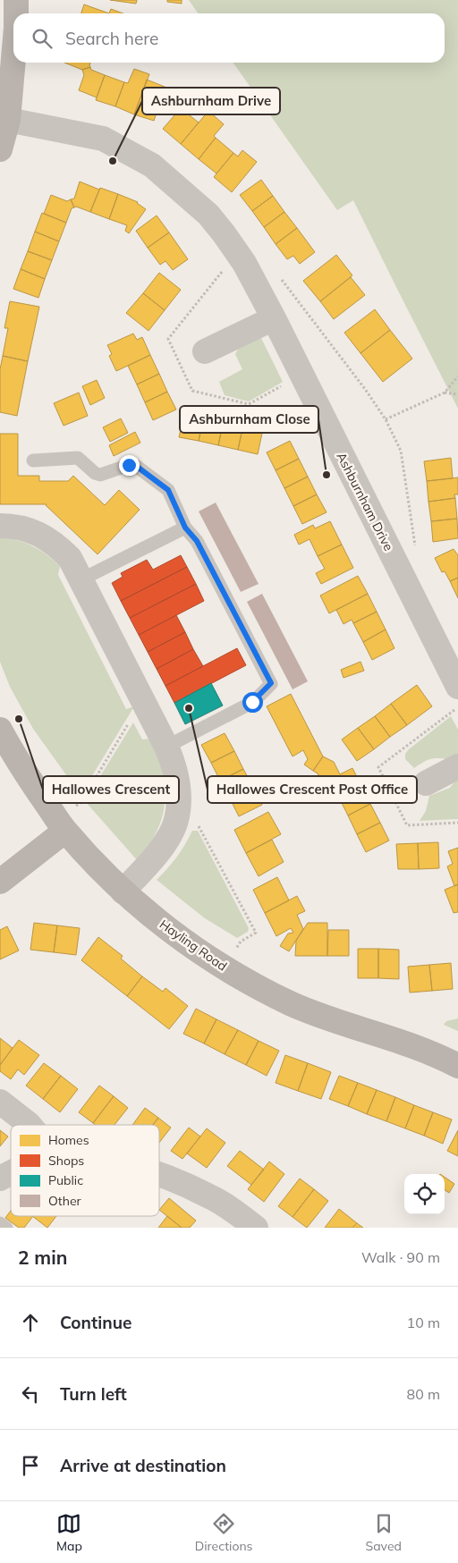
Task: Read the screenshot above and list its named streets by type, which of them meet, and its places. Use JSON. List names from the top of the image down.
{
  "streets": {
    "street": ["Ashburnham Drive", "Hayling Road"]
  },
  "places": [
    "Ashburnham Drive",
    "Ashburnham Close",
    "Hallowes Crescent Post Office",
    "Hallowes Crescent"
  ],
  "legend": [
    "Homes",
    "Shops",
    "Public",
    "Other"
  ],
  "page": {
    "search": "Search here",
    "heading": ["2 min", "Walk · 90 m"],
    "list": [
      ["Continue", "10 m"],
      ["Turn left", "80 m"],
      "Arrive at destination"
    ],
    "nav": ["Map", "Directions", "Saved"]
  }
}
